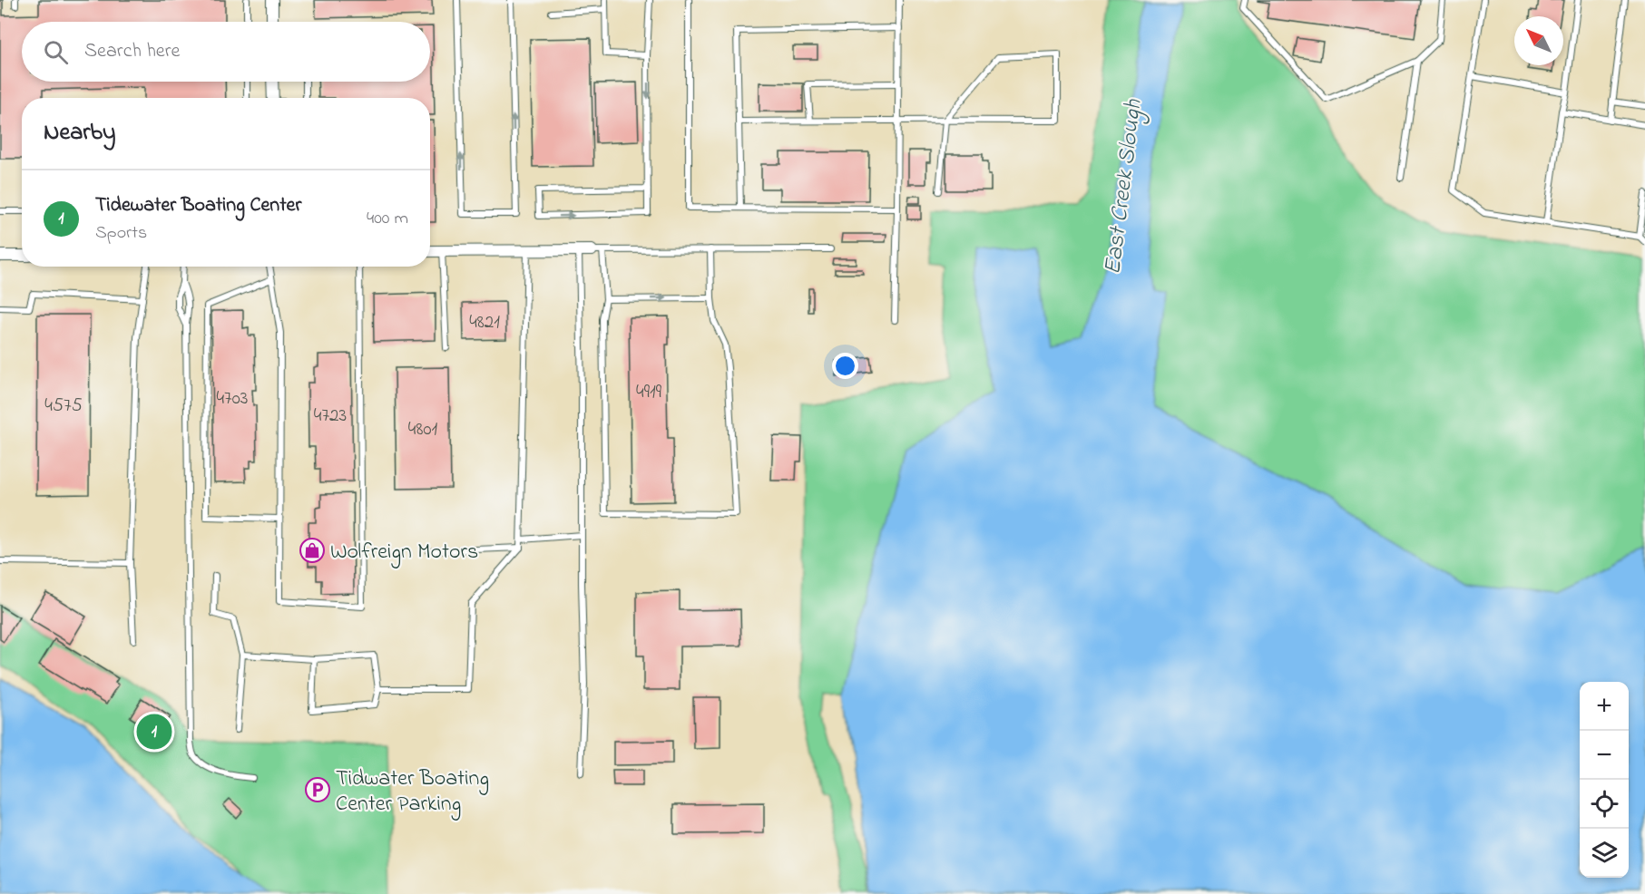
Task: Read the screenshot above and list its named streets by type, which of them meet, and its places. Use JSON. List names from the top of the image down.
{
  "water": ["East Creek Slough"],
  "places": {
    "shop": ["Wolfreign Motors"],
    "parking": ["Tidwater Boating Center Parking"]
  },
  "house_numbers": [
    "4821",
    "4919",
    "4703",
    "4575",
    "4723",
    "4801"
  ],
  "north": "top left",
  "page": {
    "search": "Search here",
    "heading": "Nearby",
    "list": [
      {
        "mark": "1",
        "name": "Tidewater Boating Center",
        "note": "Sports",
        "value": "400 m"
      }
    ],
    "map_buttons": ["+", "−"],
    "pins": "1"
  }
}
